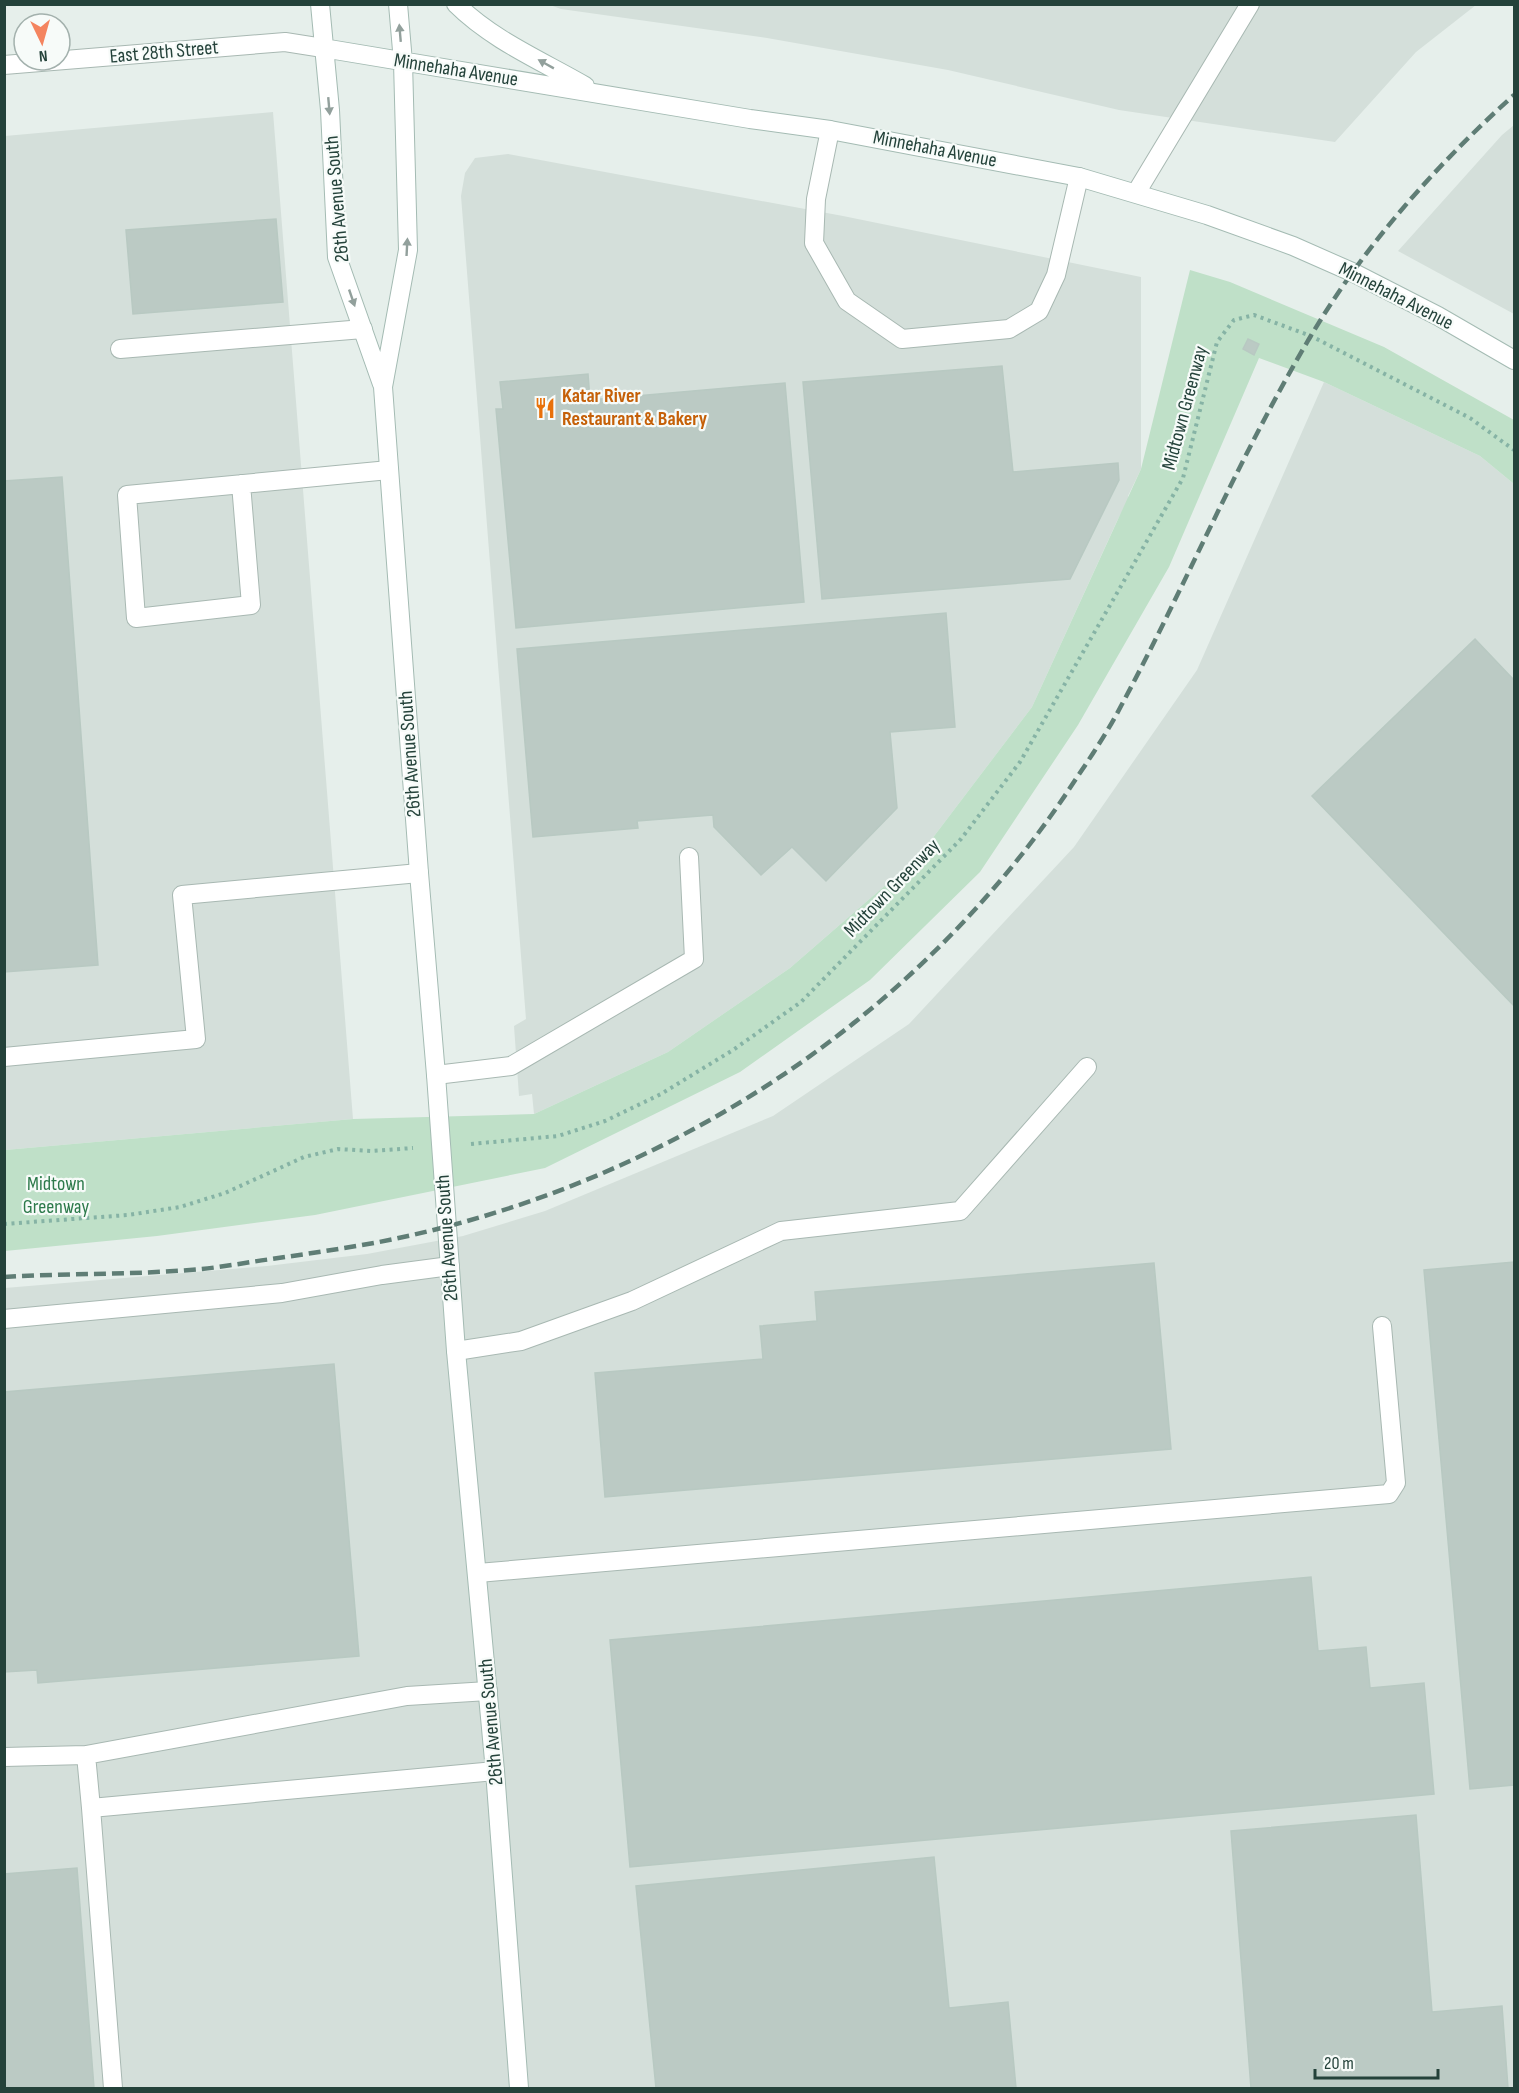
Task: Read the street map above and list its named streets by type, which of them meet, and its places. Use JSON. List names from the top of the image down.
{
  "streets": {
    "street": ["East 28th Street", "Minnehaha Avenue", "26th Avenue South"],
    "path": ["Midtown Greenway"]
  },
  "crossings": [
    ["East 28th Street", "Minnehaha Avenue"],
    ["East 28th Street", "26th Avenue South"],
    ["Minnehaha Avenue", "26th Avenue South"],
    ["26th Avenue South", "Midtown Greenway"]
  ],
  "parks": ["Midtown Greenway"],
  "places": {
    "restaurant": ["Katar River Restaurant & Bakery"]
  },
  "scale_bar": "20 m",
  "north": "bottom"
}
